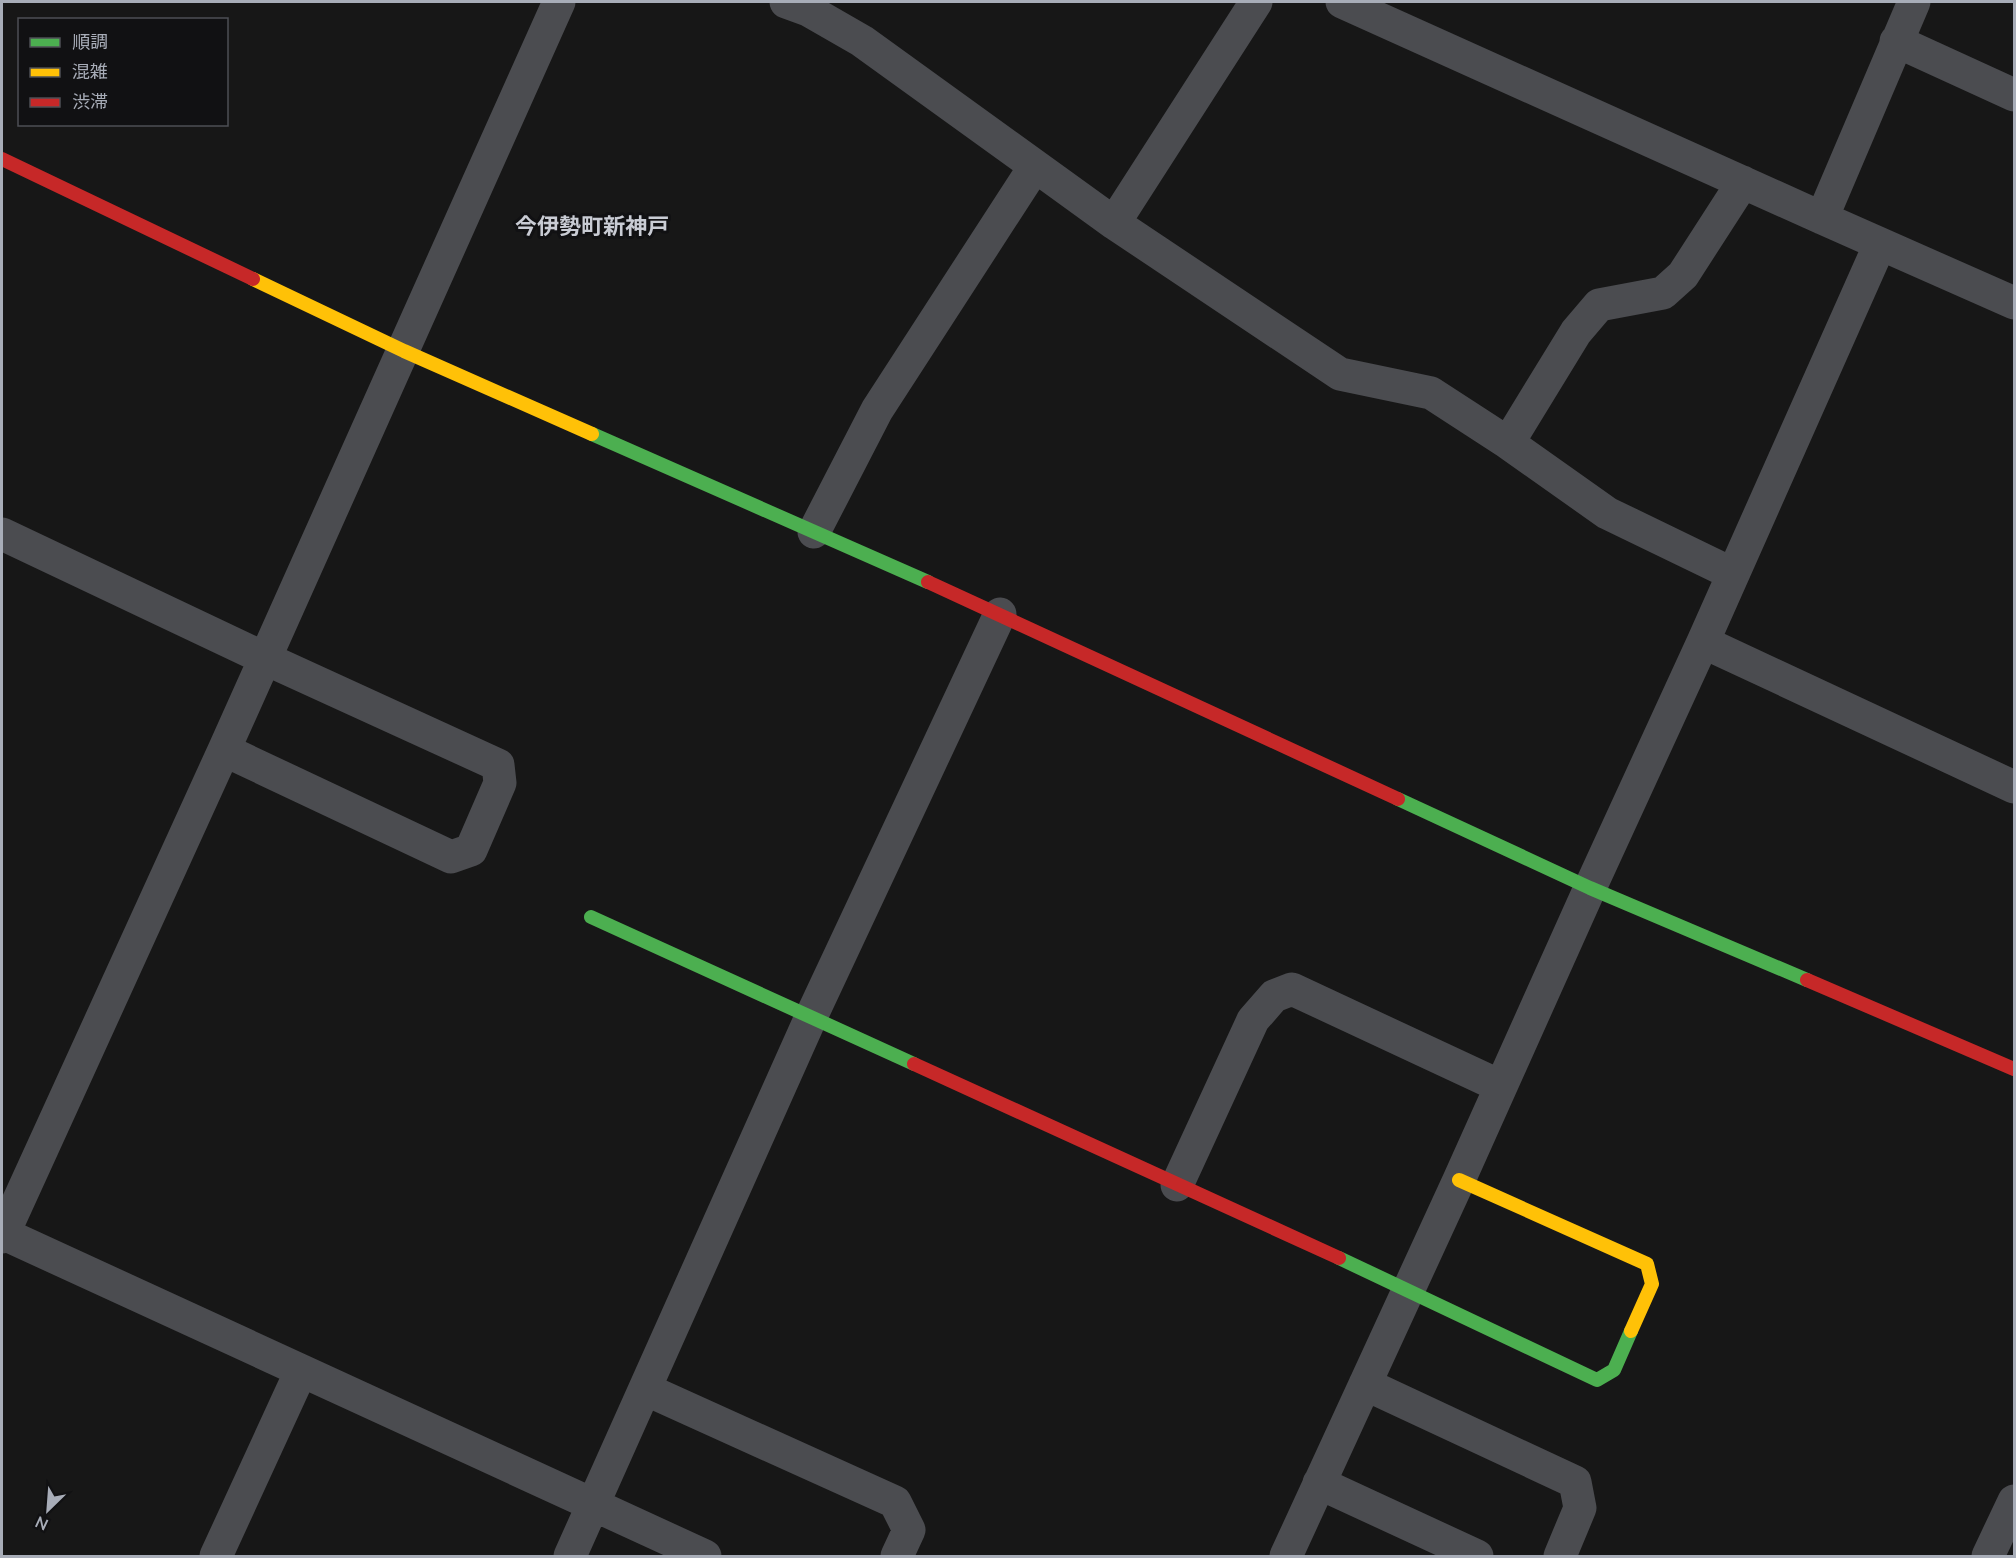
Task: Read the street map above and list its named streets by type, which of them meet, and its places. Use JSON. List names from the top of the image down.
{
  "districts": ["今伊勢町新神戸"],
  "legend": ["順調", "混雑", "渋滞"],
  "north": "bottom left"
}
